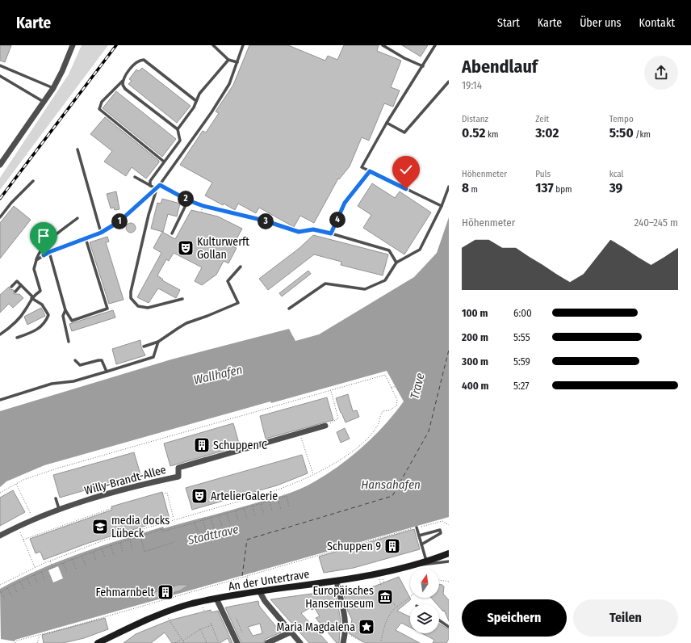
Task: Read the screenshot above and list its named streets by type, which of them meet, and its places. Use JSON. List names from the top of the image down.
{
  "streets": {
    "main road": ["An der Untertrave"],
    "street": ["Willy-Brandt-Allee"]
  },
  "water": [
    "Wallhafen",
    "Trave",
    "Hansahafen",
    "Stadttrave"
  ],
  "places": {
    "theatre": ["Kulturwerft Gollan", "ArtelierGalerie"],
    "building": ["Schuppen C", "Schuppen 9", "Fehmarnbelt"],
    "school or university": ["media docks Lübeck"],
    "museum": ["Europäisches Hansemuseum"],
    "place": ["Maria Magdalena"]
  },
  "north": "top",
  "page": {
    "header": "Karte",
    "nav": [
      "Start",
      "Karte",
      "Über uns",
      "Kontakt"
    ],
    "heading": ["Abendlauf", "19:14"],
    "stats": [
      ["Distanz", "0.52 km"],
      ["Zeit", "3:02"],
      ["Tempo", "5:50 /km"],
      ["Höhenmeter", "8 m"],
      ["Puls", "137 bpm"],
      ["kcal", "39"]
    ],
    "pins": [
      "2",
      "4",
      "1",
      "3"
    ],
    "chart": ["Höhenmeter", "240–245 m"],
    "list": [
      {
        "name": "100 m",
        "note": "6:00"
      },
      {
        "name": "200 m",
        "note": "5:55"
      },
      {
        "name": "300 m",
        "note": "5:59"
      },
      {
        "name": "400 m",
        "note": "5:27"
      }
    ],
    "buttons": ["Speichern", "Teilen"]
  }
}
